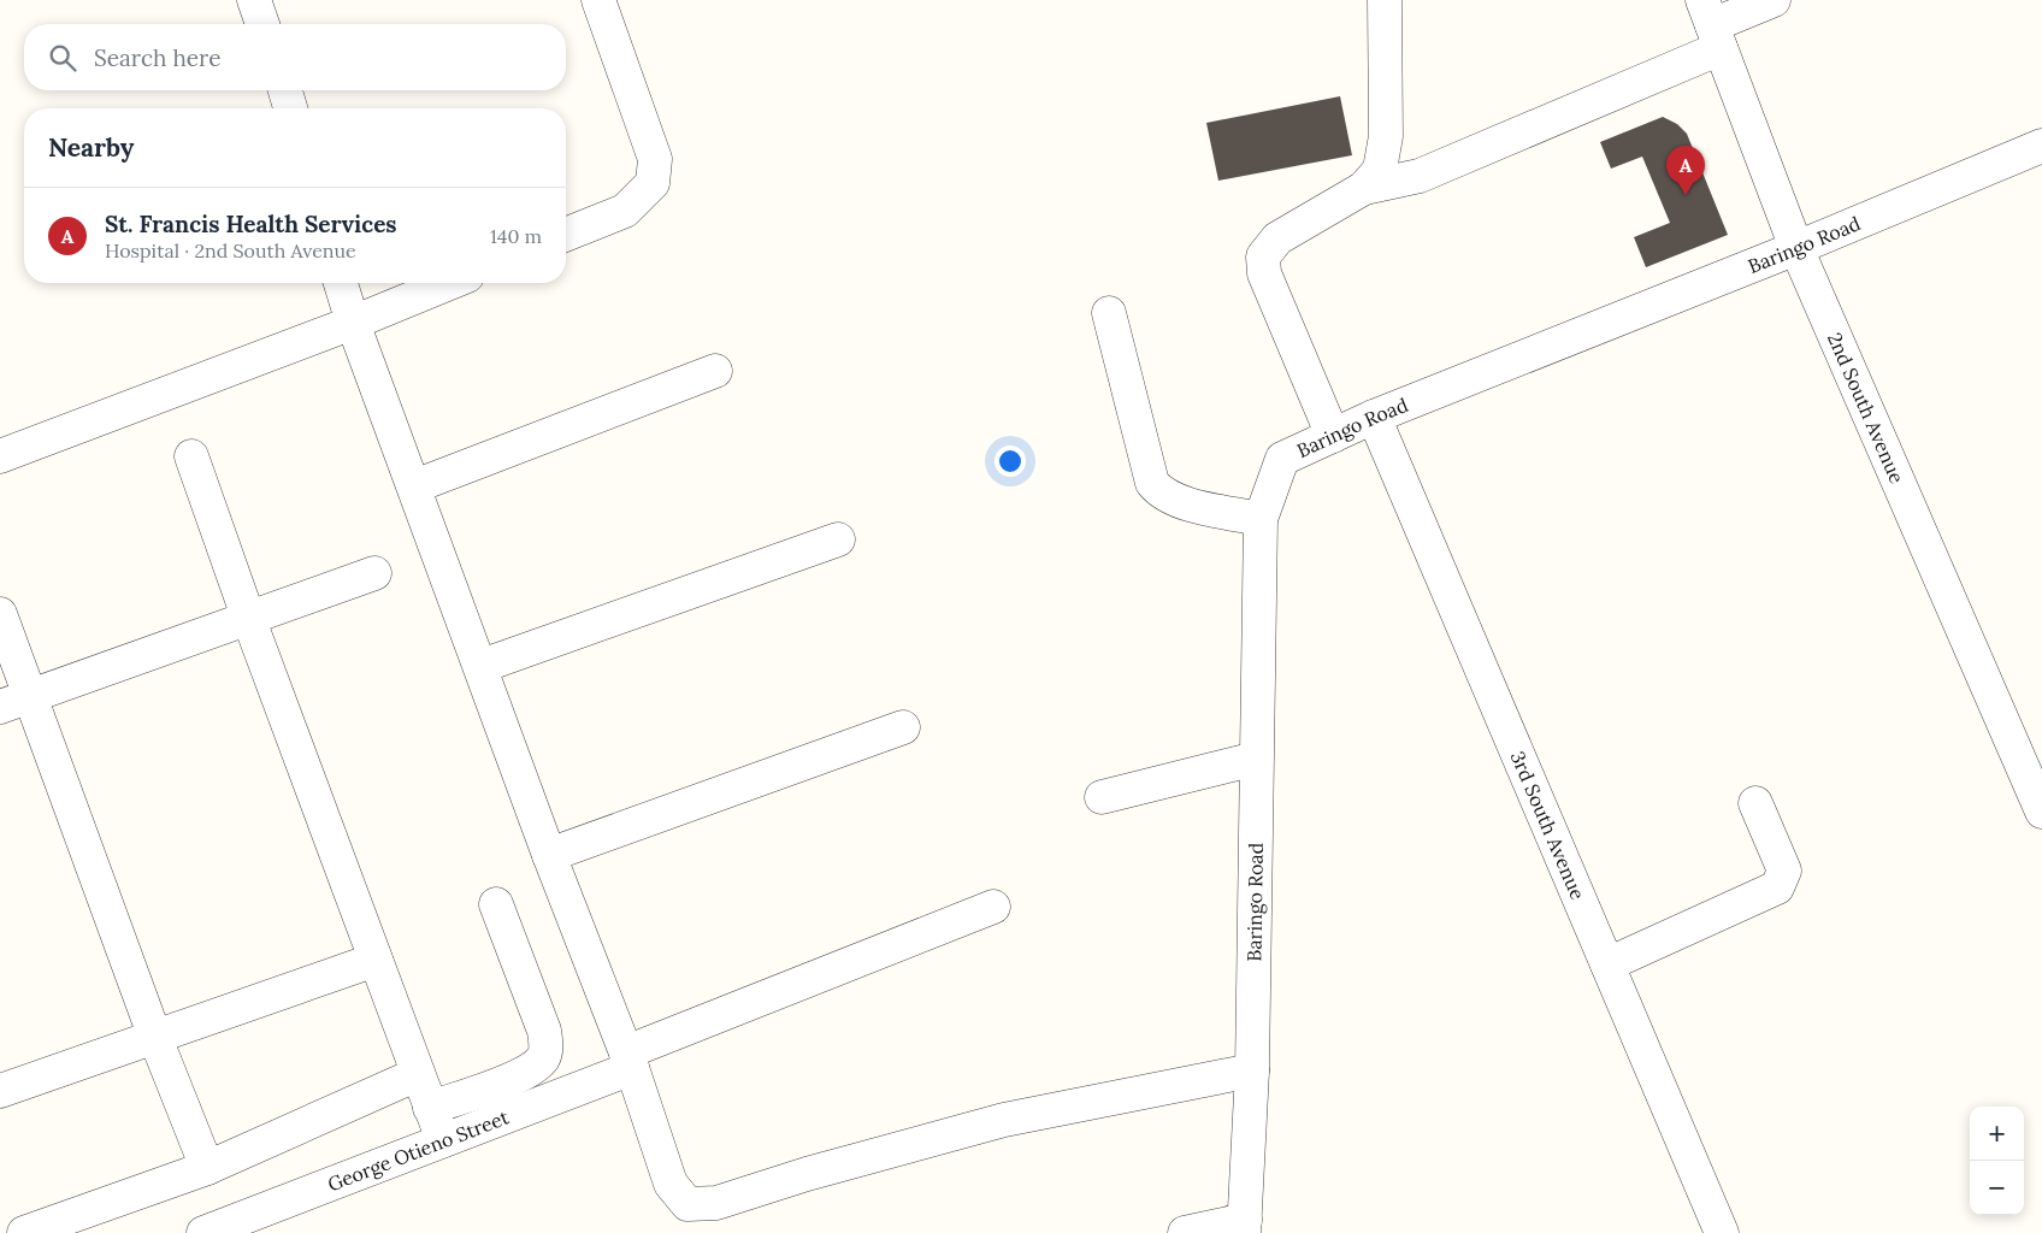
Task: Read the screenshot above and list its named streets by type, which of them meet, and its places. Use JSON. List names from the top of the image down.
{
  "streets": {
    "street": [
      "Baringo Road",
      "2nd South Avenue",
      "3rd South Avenue",
      "George Otieno Street"
    ]
  },
  "crossings": [
    ["Baringo Road", "2nd South Avenue"],
    ["Baringo Road", "3rd South Avenue"]
  ],
  "page": {
    "search": "Search here",
    "heading": "Nearby",
    "pins": "A",
    "list": [
      {
        "mark": "A",
        "name": "St. Francis Health Services",
        "note": "Hospital · 2nd South Avenue",
        "value": "140 m"
      }
    ],
    "map_buttons": ["+", "−"]
  }
}
